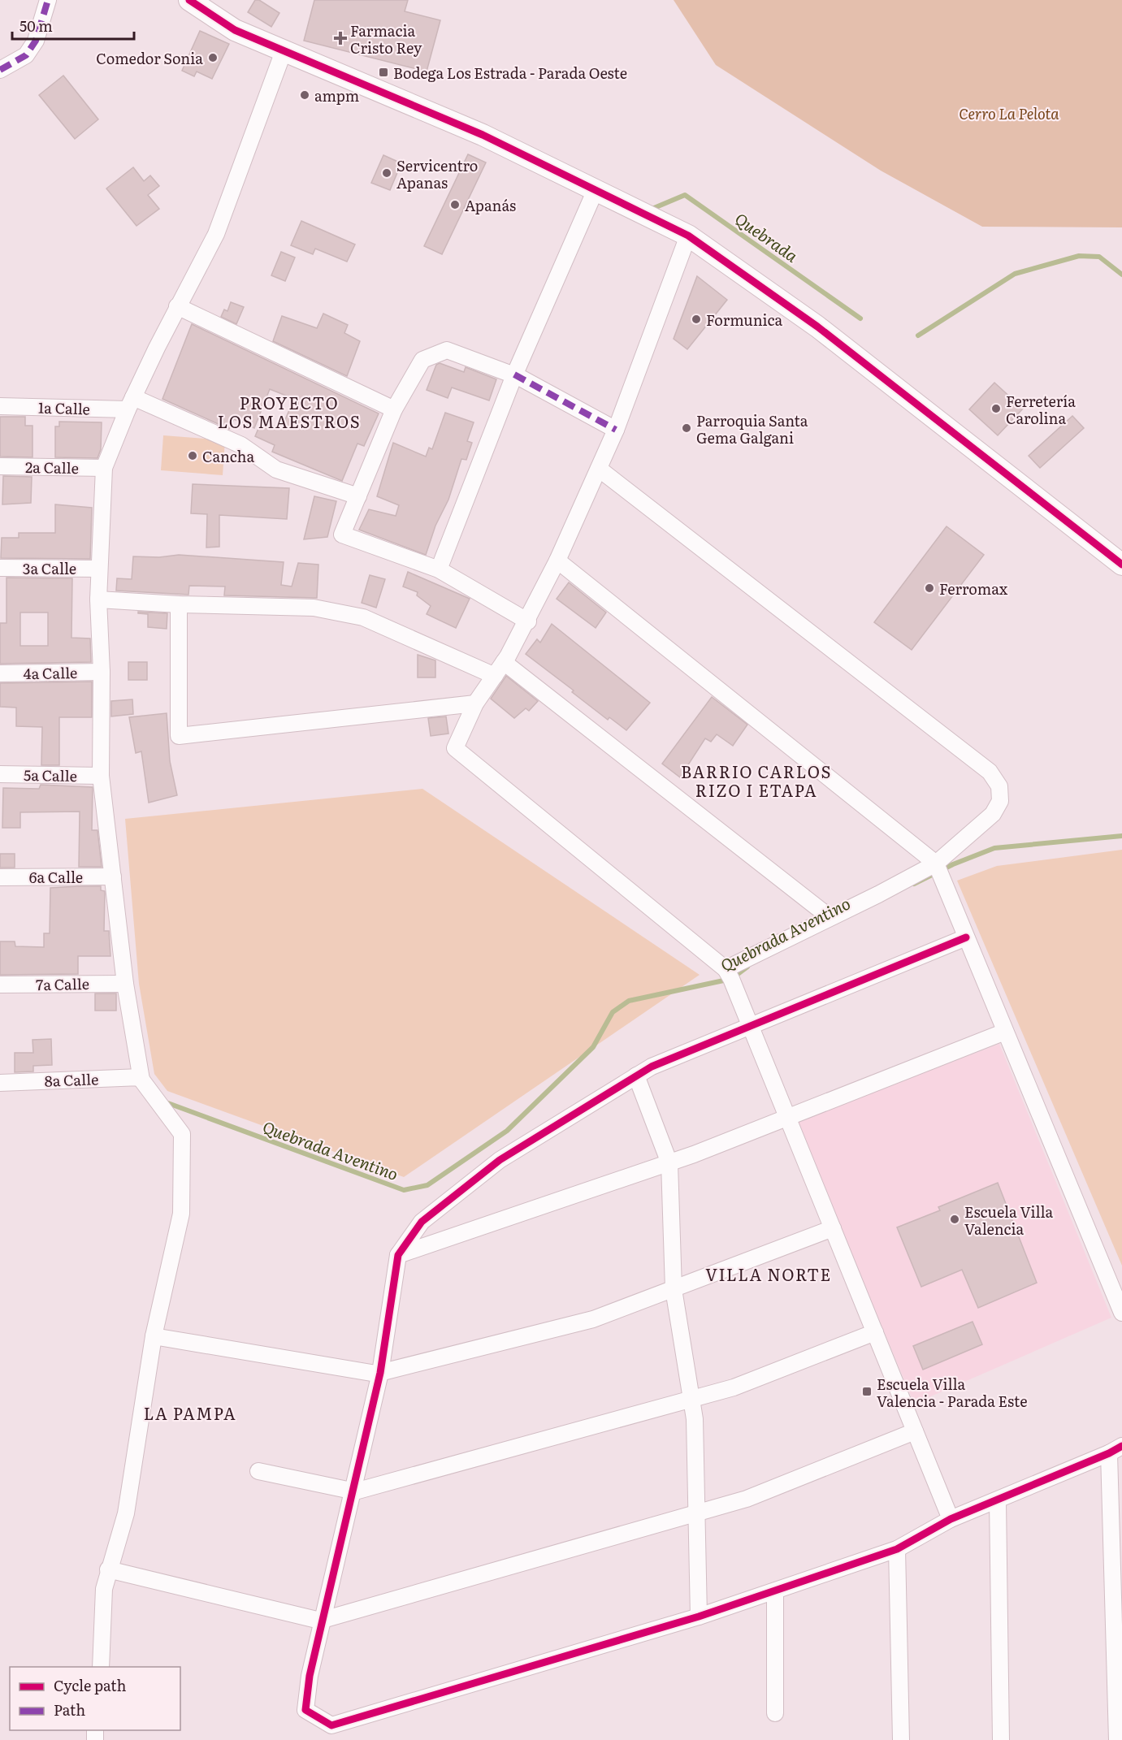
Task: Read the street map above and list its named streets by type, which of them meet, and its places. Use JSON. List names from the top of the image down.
{
  "streets": {
    "street": [
      "1a Calle",
      "2a Calle",
      "3a Calle",
      "4a Calle",
      "5a Calle",
      "6a Calle",
      "7a Calle",
      "8a Calle"
    ]
  },
  "districts": [
    "PROYECTO LOS MAESTROS",
    "BARRIO CARLOS RIZO I ETAPA",
    "VILLA NORTE",
    "LA PAMPA"
  ],
  "water": ["Quebrada", "Quebrada Aventino"],
  "parks": ["Cerro La Pelota"],
  "places": {
    "health": ["Farmacia Cristo Rey"],
    "other": [
      "Comedor Sonia",
      "ampm",
      "Servicentro Apanas",
      "Apanás",
      "Formunica",
      "Ferretería Carolina",
      "Parroquia Santa Gema Galgani",
      "Cancha",
      "Ferromax",
      "Escuela Villa Valencia"
    ],
    "transit": ["Bodega Los Estrada - Parada Oeste", "Escuela Villa Valencia - Parada Este"]
  },
  "legend": ["Cycle path", "Path"],
  "scale_bar": "50 m"
}
